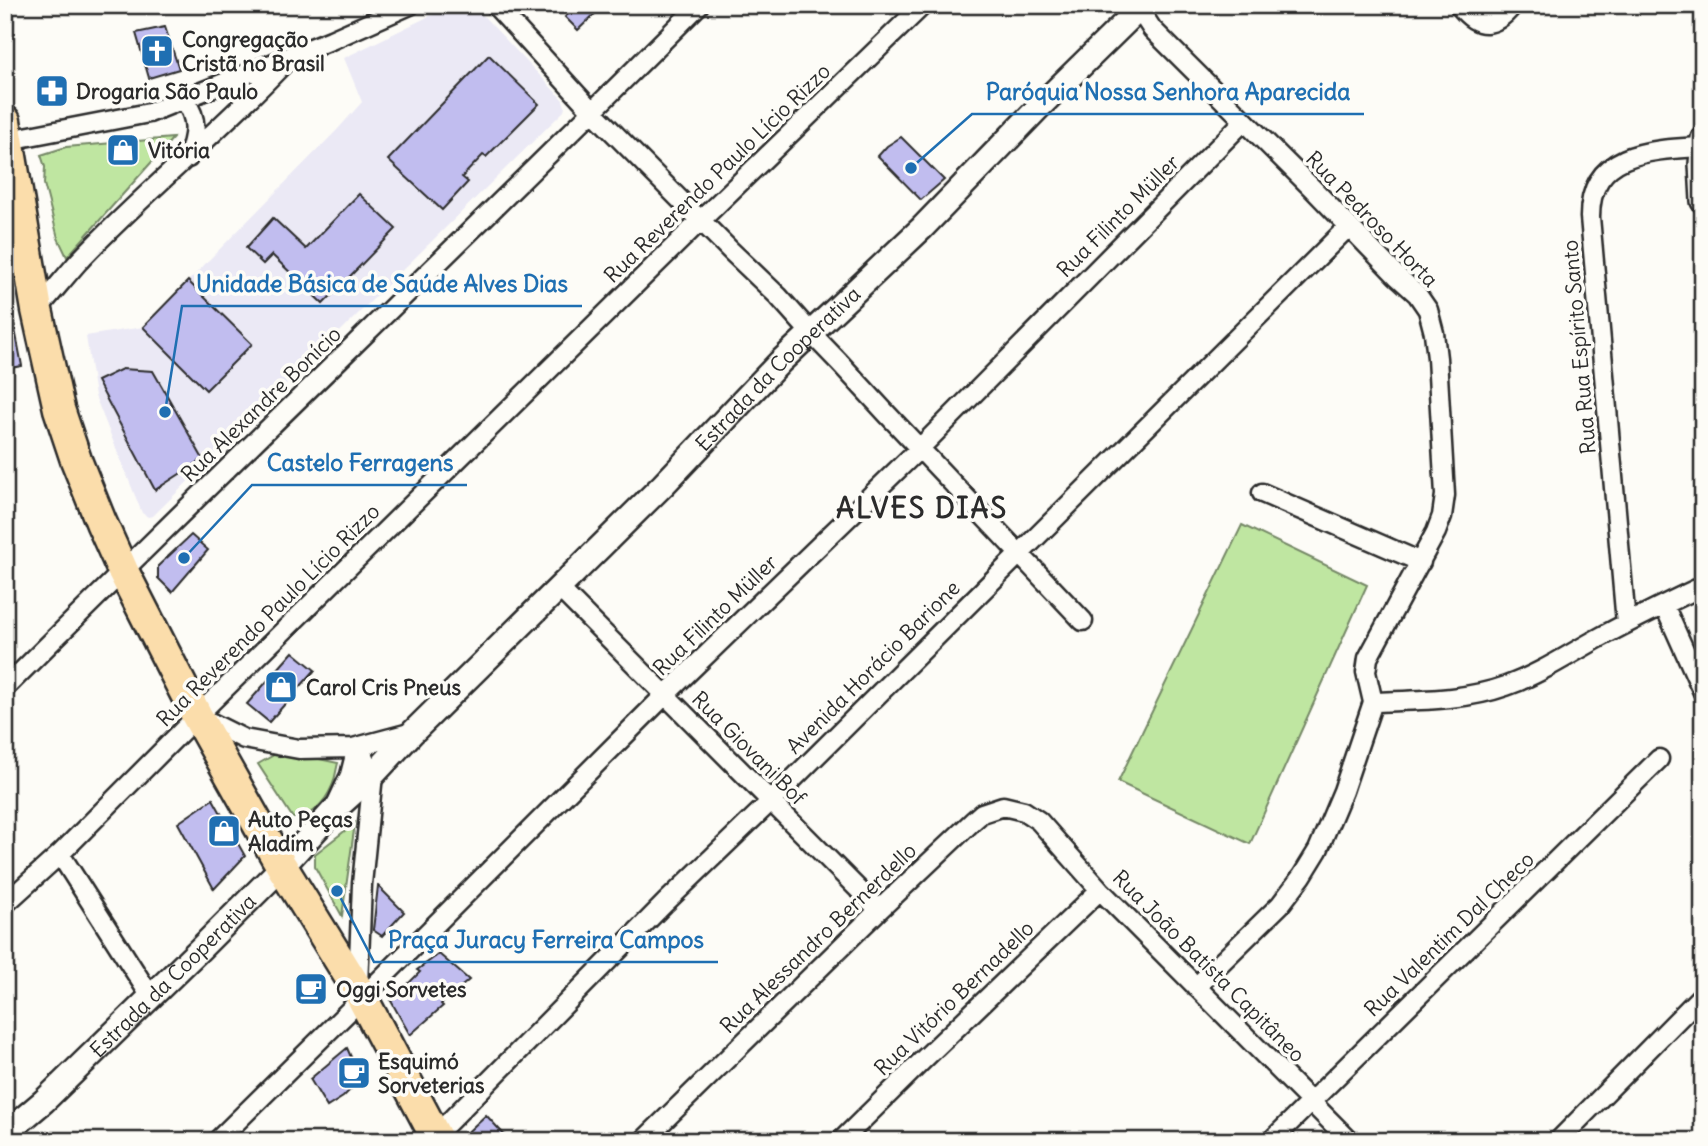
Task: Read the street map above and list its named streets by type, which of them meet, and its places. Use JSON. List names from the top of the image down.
{
  "streets": {
    "street": [
      "Rua Reverendo Paulo Lício Rizzo",
      "Rua Filinto Müller",
      "Rua Pedroso Horta",
      "Rua Rua Espírito Santo",
      "Estrada da Cooperativa",
      "Rua Alexandre Bonício",
      "Avenida Horácio Barione",
      "Rua Giovani Bof",
      "Rua Valentim Dal Checo",
      "Rua Alessandro Bernerdello",
      "Rua João Batista Capitâneo",
      "Rua Vitório Bernadello"
    ]
  },
  "crossings": [
    ["Rua Filinto Müller", "Rua Pedroso Horta"],
    ["Rua Filinto Müller", "Rua Giovani Bof"],
    ["Rua Pedroso Horta", "Estrada da Cooperativa"],
    ["Rua Pedroso Horta", "Avenida Horácio Barione"],
    ["Estrada da Cooperativa", "Rua Giovani Bof"],
    ["Avenida Horácio Barione", "Rua Giovani Bof"],
    ["Rua Giovani Bof", "Rua Alessandro Bernerdello"],
    ["Rua Valentim Dal Checo", "Rua João Batista Capitâneo"],
    ["Rua Alessandro Bernerdello", "Rua João Batista Capitâneo"],
    ["Rua João Batista Capitâneo", "Rua Vitório Bernadello"]
  ],
  "districts": ["ALVES DIAS"],
  "places": {
    "church": ["Congregação Cristã no Brasil"],
    "pharmacy": ["Drogaria São Paulo"],
    "shop": ["Vitória", "Carol Cris Pneus", "Auto Peças Aladim"],
    "other": [
      "Paróquia Nossa Senhora Aparecida",
      "Unidade Básica de Saúde Alves Dias",
      "Castelo Ferragens",
      "Praça Juracy Ferreira Campos"
    ],
    "cafe": ["Oggi Sorvetes", "Esquimó Sorveterias"]
  }
}
